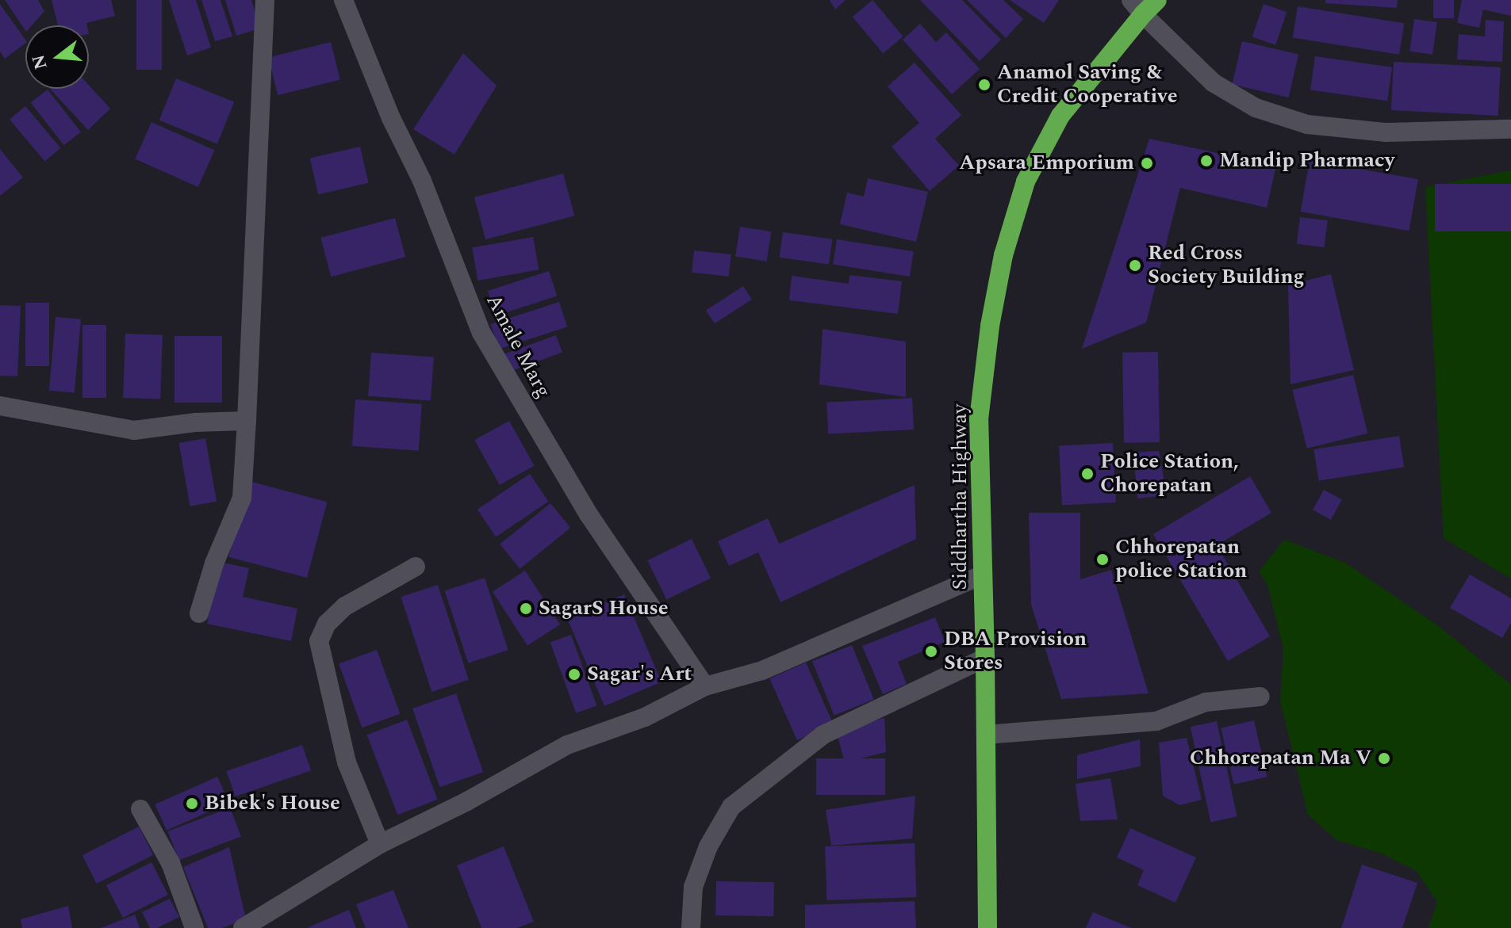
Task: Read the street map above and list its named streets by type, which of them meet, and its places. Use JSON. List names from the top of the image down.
{
  "streets": {
    "highway": ["Siddhartha Highway"],
    "street": ["Amale Marg"]
  },
  "places": [
    "Anamol Saving & Credit Cooperative",
    "Mandip Pharmacy",
    "Apsara Emporium",
    "Red Cross Society Building",
    "Police Station, Chorepatan",
    "Chhorepatan police Station",
    "SagarS House",
    "DBA Provision Stores",
    "Sagar's Art",
    "Chhorepatan Ma V",
    "Bibek's House"
  ],
  "north": "left"
}
